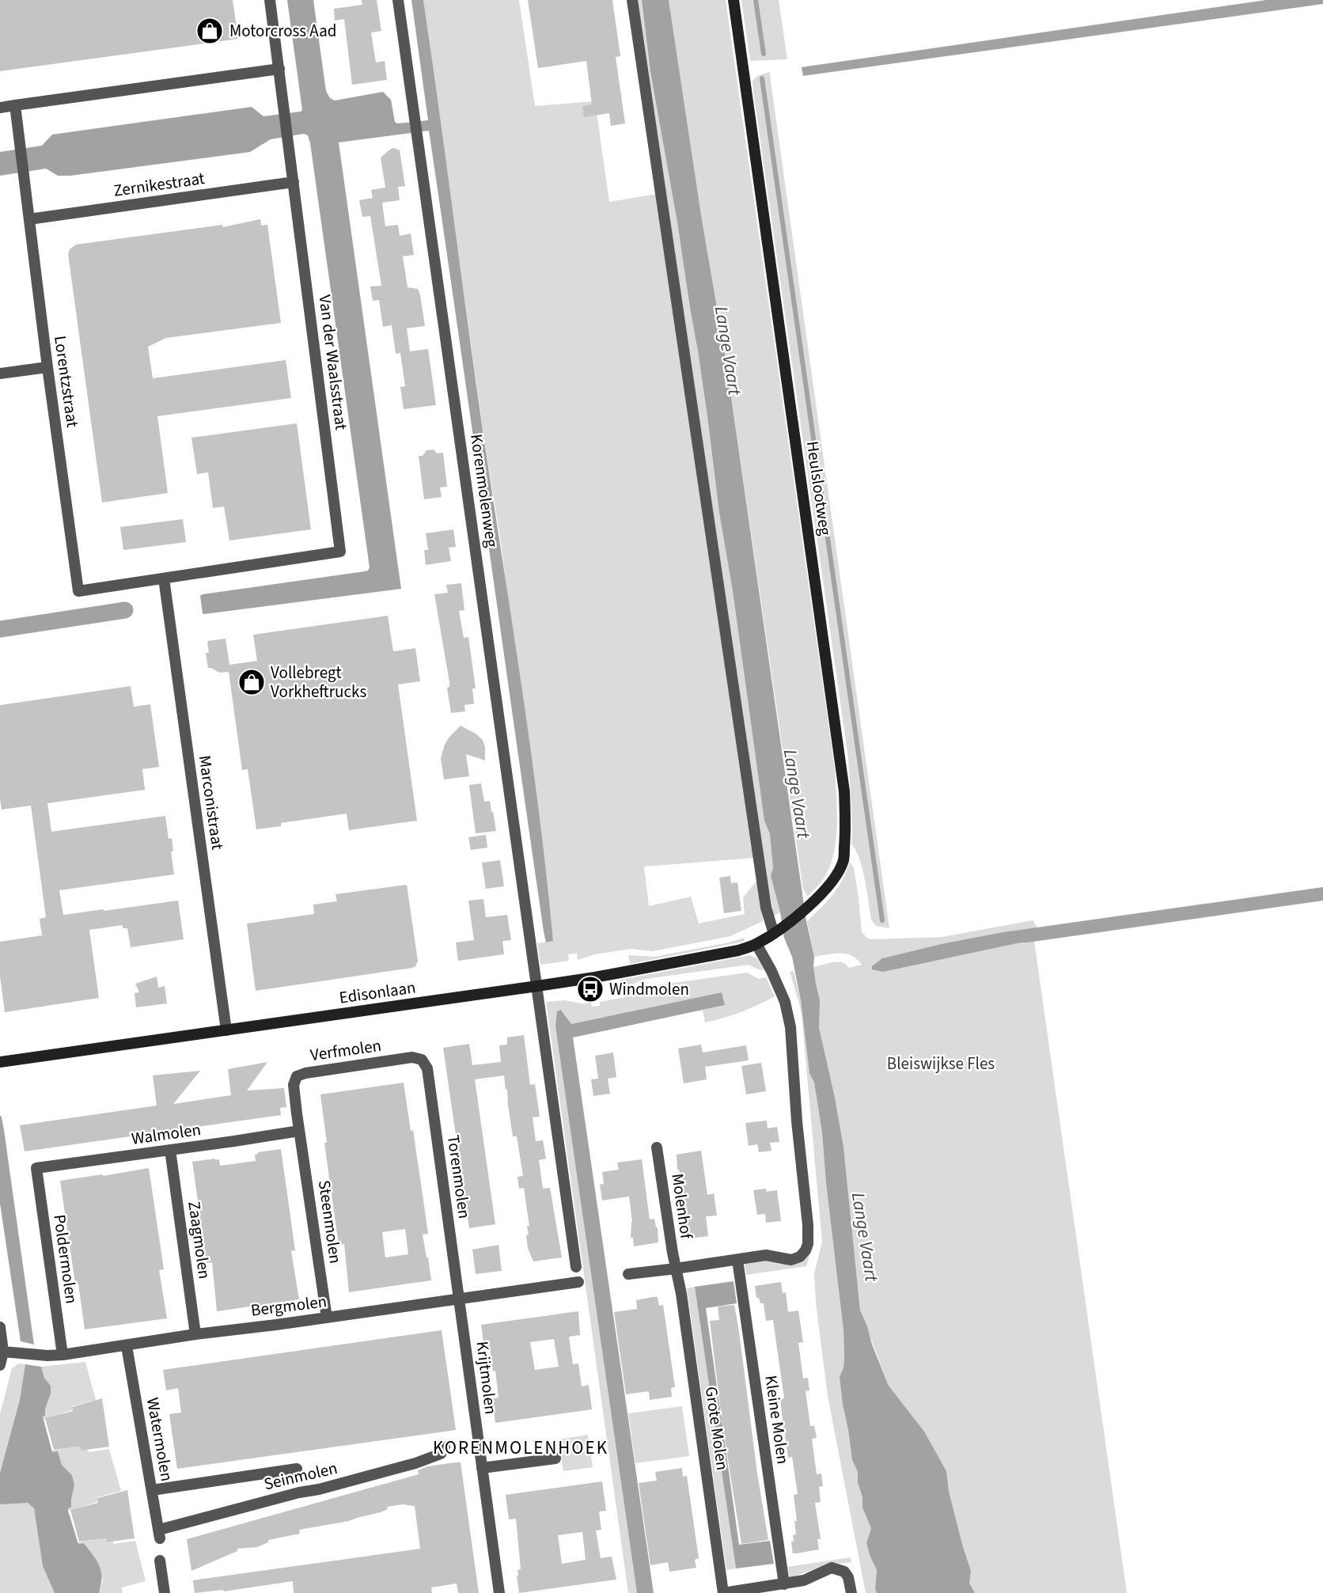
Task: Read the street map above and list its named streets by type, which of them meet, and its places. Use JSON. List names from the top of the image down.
{
  "streets": {
    "street": [
      "Zernikestraat",
      "Van der Waalsstraat",
      "Lorentzstraat",
      "Heulslootweg",
      "Korenmolenweg",
      "Marconistraat",
      "Edisonlaan",
      "Verfmolen",
      "Walmolen",
      "Torenmolen",
      "Molenhof",
      "Steenmolen",
      "Zaagmolen",
      "Poldermolen",
      "Bergmolen",
      "Krijtmolen",
      "Kleine Molen",
      "Grote Molen",
      "Watermolen",
      "Seinmolen"
    ]
  },
  "crossings": [
    ["Zernikestraat", "Van der Waalsstraat"],
    ["Zernikestraat", "Lorentzstraat"],
    ["Van der Waalsstraat", "Lorentzstraat"],
    ["Van der Waalsstraat", "Marconistraat"],
    ["Lorentzstraat", "Marconistraat"],
    ["Heulslootweg", "Edisonlaan"],
    ["Korenmolenweg", "Edisonlaan"],
    ["Marconistraat", "Edisonlaan"],
    ["Verfmolen", "Walmolen"],
    ["Verfmolen", "Torenmolen"],
    ["Verfmolen", "Steenmolen"],
    ["Walmolen", "Steenmolen"],
    ["Walmolen", "Zaagmolen"],
    ["Walmolen", "Poldermolen"],
    ["Torenmolen", "Bergmolen"],
    ["Torenmolen", "Krijtmolen"],
    ["Molenhof", "Grote Molen"],
    ["Steenmolen", "Bergmolen"],
    ["Zaagmolen", "Bergmolen"],
    ["Poldermolen", "Bergmolen"],
    ["Bergmolen", "Krijtmolen"],
    ["Bergmolen", "Watermolen"],
    ["Watermolen", "Seinmolen"]
  ],
  "districts": ["KORENMOLENHOEK"],
  "water": ["Lange Vaart"],
  "parks": ["Bleiswijkse Fles"],
  "places": {
    "shop": ["Motorcross Aad", "Vollebregt Vorkheftrucks"],
    "bus stop": ["Windmolen"]
  }
}
